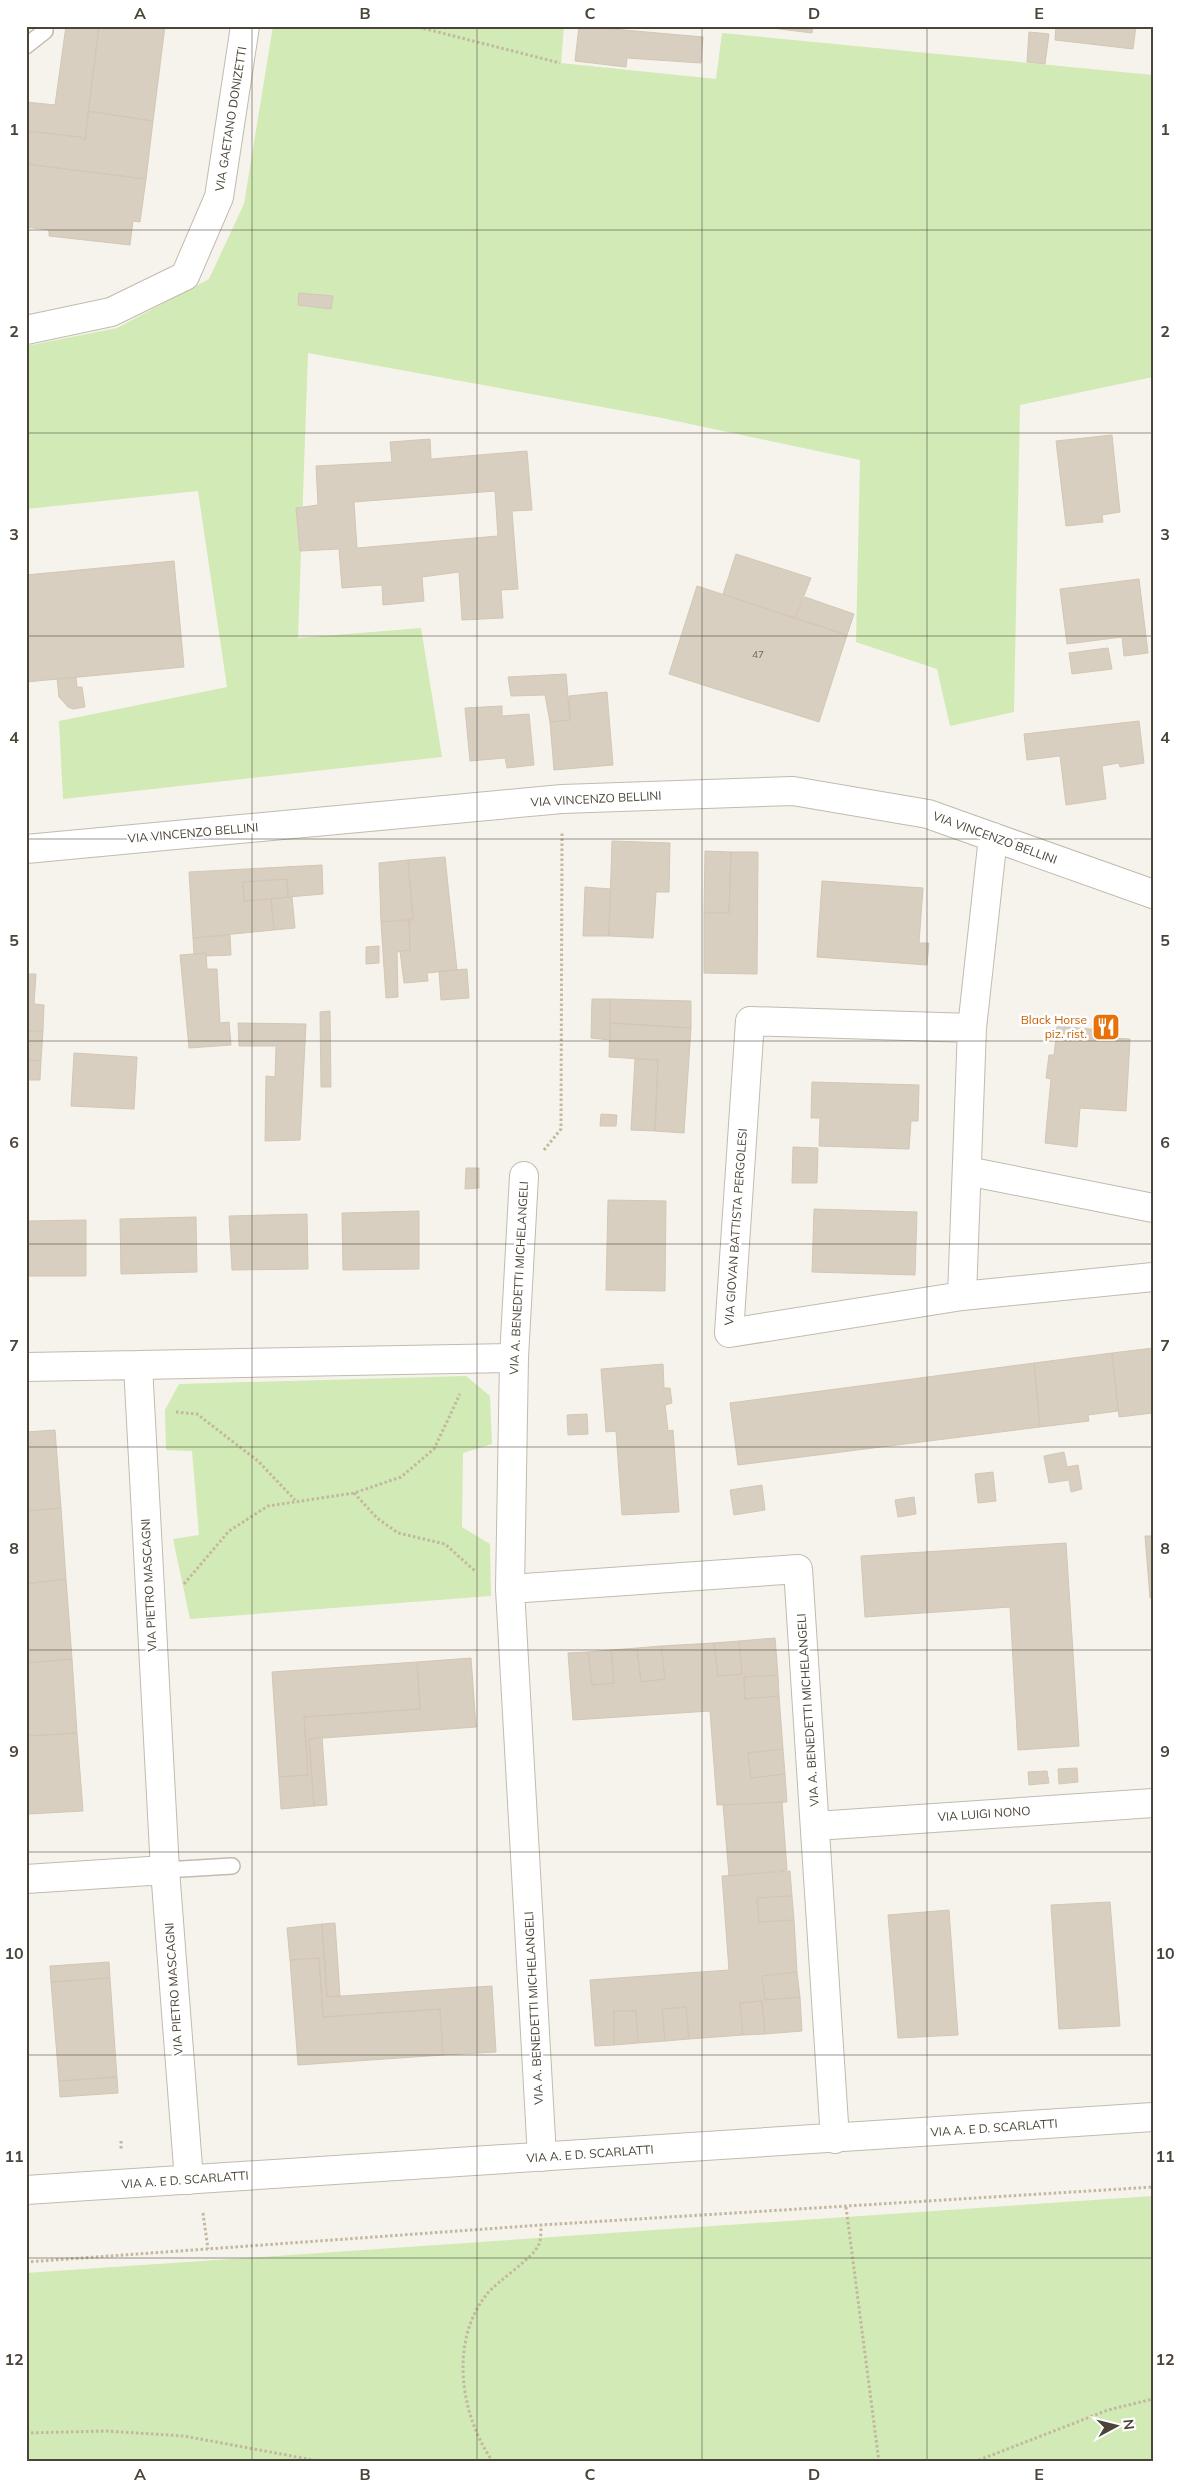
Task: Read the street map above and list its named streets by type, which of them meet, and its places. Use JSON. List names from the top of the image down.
{
  "streets": {
    "street": [
      "VIA GAETANO DONIZETTI",
      "VIA VINCENZO BELLINI",
      "VIA GIOVAN BATTISTA PERGOLESI",
      "VIA A. BENEDETTI MICHELANGELI",
      "VIA PIETRO MASCAGNI",
      "VIA LUIGI NONO",
      "VIA A. E D. SCARLATTI"
    ]
  },
  "crossings": [
    ["VIA VINCENZO BELLINI", "VIA A. BENEDETTI MICHELANGELI"],
    ["VIA A. BENEDETTI MICHELANGELI", "VIA LUIGI NONO"],
    ["VIA A. BENEDETTI MICHELANGELI", "VIA A. E D. SCARLATTI"],
    ["VIA PIETRO MASCAGNI", "VIA A. E D. SCARLATTI"]
  ],
  "places": {
    "restaurant": ["Black Horse piz. rist."]
  },
  "house_numbers": ["47"],
  "north": "right",
  "grid": {
    "columns": [
      "A",
      "B",
      "C",
      "D",
      "E"
    ],
    "rows": [
      "1",
      "2",
      "3",
      "4",
      "5",
      "6",
      "7",
      "8",
      "9",
      "10",
      "11",
      "12"
    ]
  }
}
